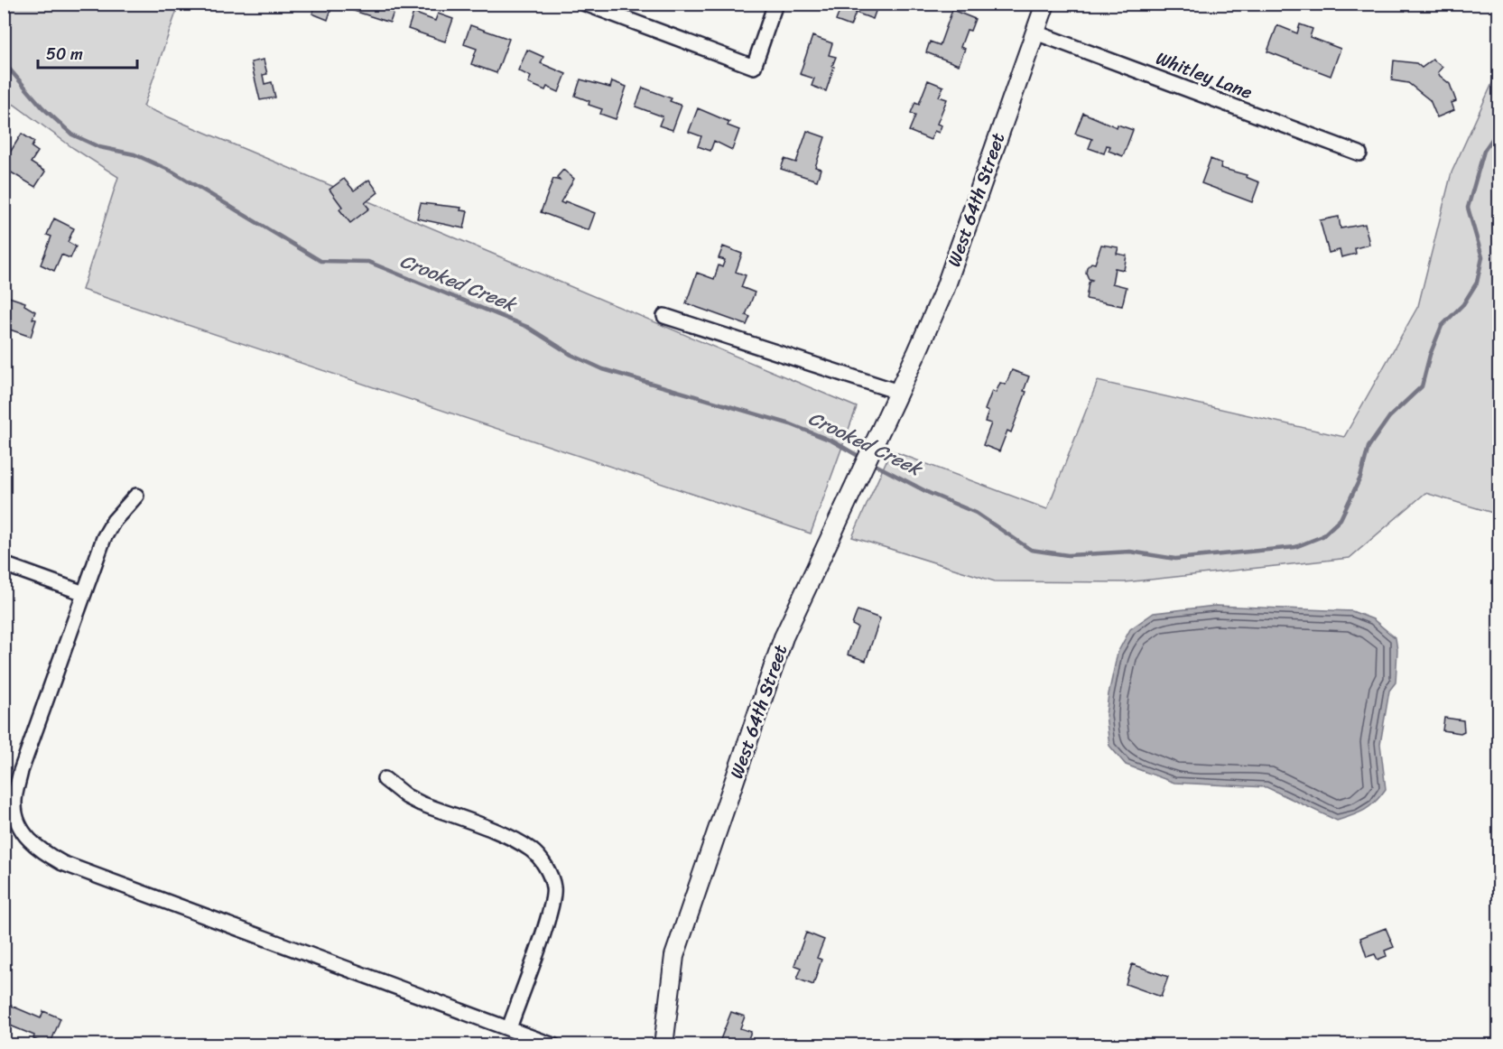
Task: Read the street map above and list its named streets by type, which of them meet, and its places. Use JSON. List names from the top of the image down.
{
  "streets": {
    "street": ["Whitley Lane", "West 64th Street"]
  },
  "crossings": [
    ["Whitley Lane", "West 64th Street"]
  ],
  "water": ["Crooked Creek"],
  "scale_bar": "50 m"
}
